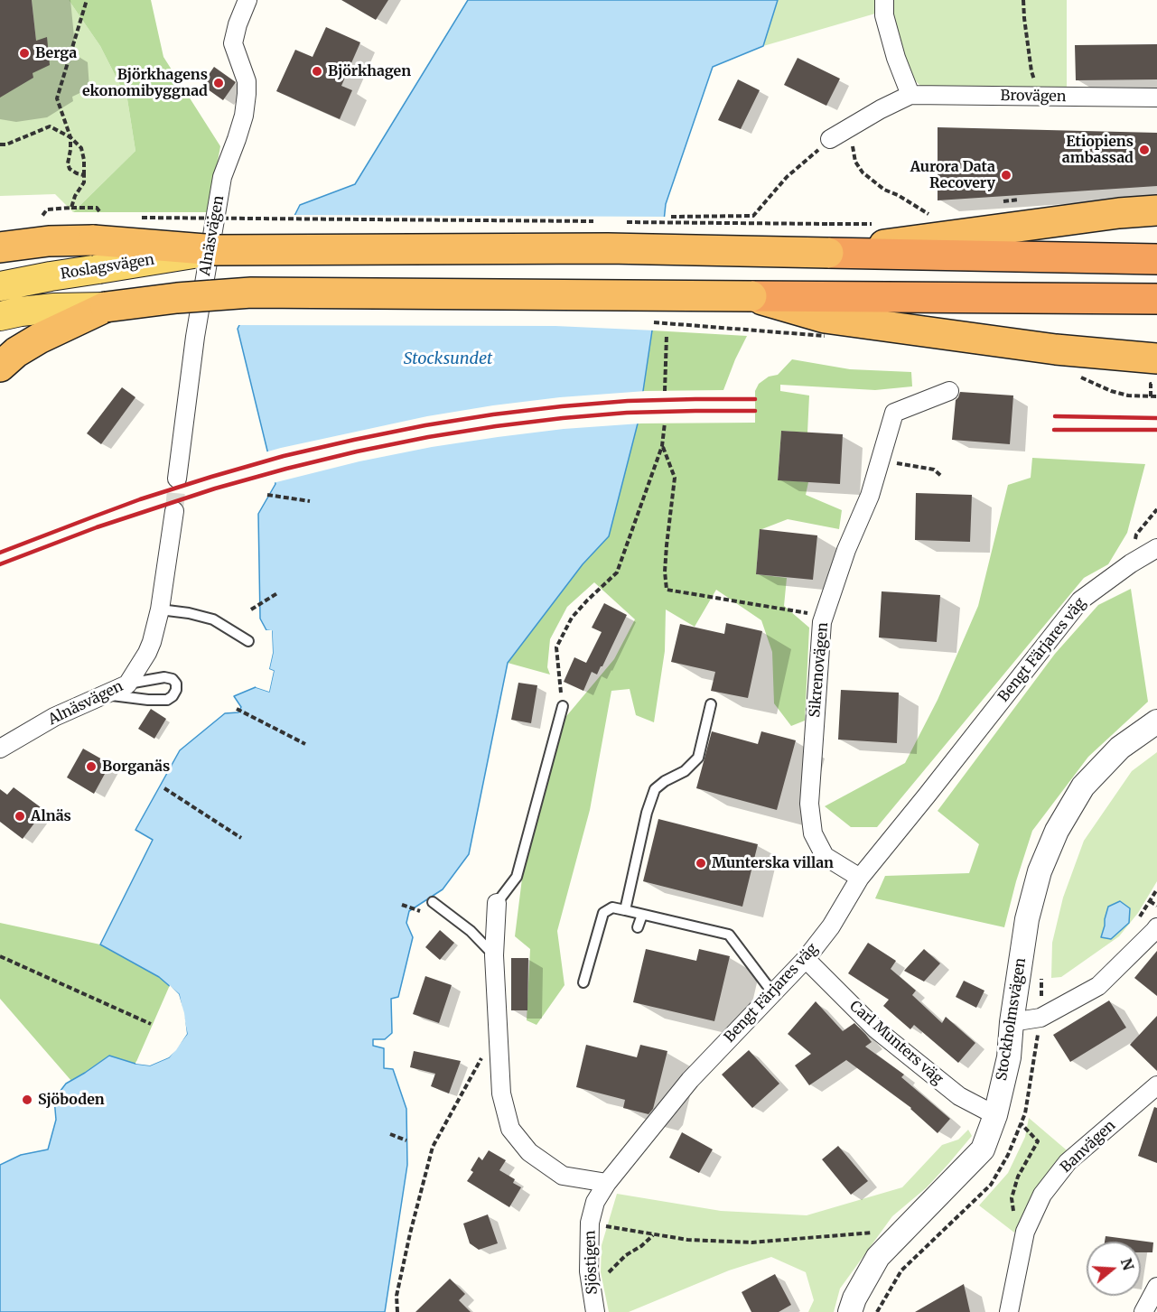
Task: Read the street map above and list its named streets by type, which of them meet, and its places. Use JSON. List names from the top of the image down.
{
  "streets": {
    "main road": ["Roslagsvägen"],
    "street": [
      "Brovägen",
      "Alnäsvägen",
      "Bengt Färjares väg",
      "Sikrenovägen",
      "Stockholmsvägen",
      "Carl Munters väg",
      "Banvägen",
      "Sjöstigen"
    ]
  },
  "crossings": [
    ["Bengt Färjares väg", "Sikrenovägen"],
    ["Bengt Färjares väg", "Carl Munters väg"],
    ["Bengt Färjares väg", "Sjöstigen"],
    ["Stockholmsvägen", "Carl Munters väg"]
  ],
  "water": ["Stocksundet"],
  "places": [
    "Berga",
    "Björkhagen",
    "Björkhagens ekonomibyggnad",
    "Etiopiens ambassad",
    "Aurora Data Recovery",
    "Borganäs",
    "Alnäs",
    "Munterska villan",
    "Sjöboden"
  ],
  "north": "right"
}
